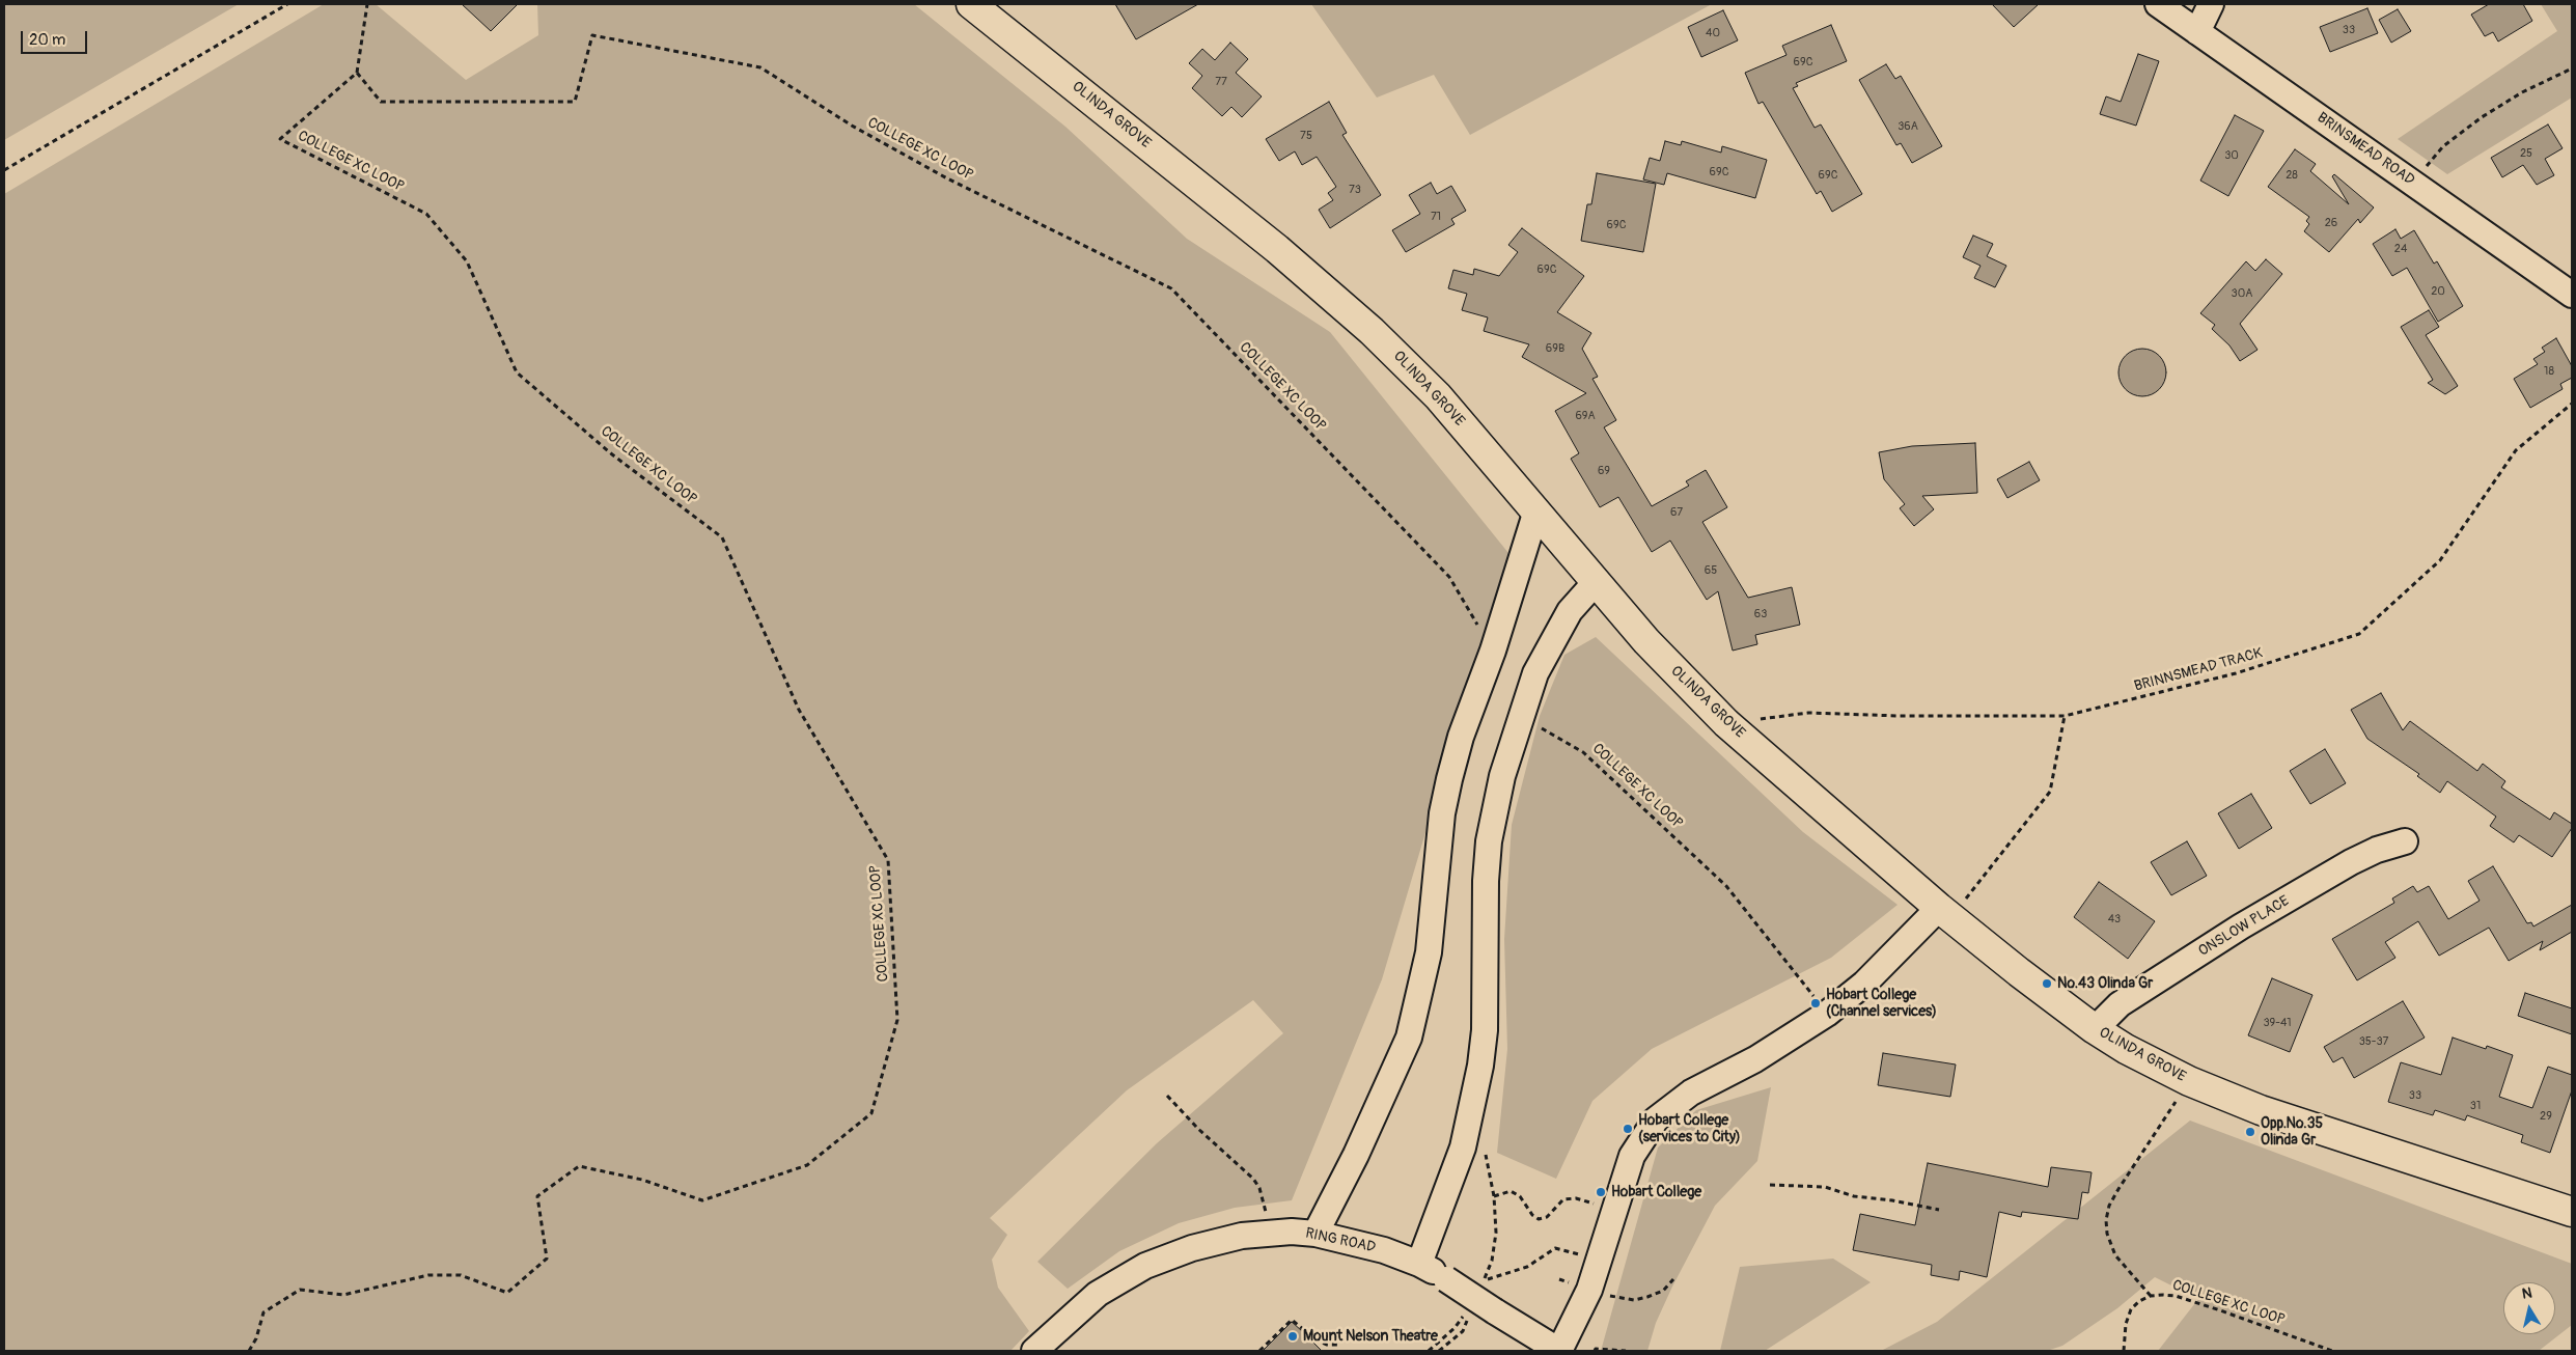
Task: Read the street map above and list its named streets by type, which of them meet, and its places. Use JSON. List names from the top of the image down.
{
  "streets": {
    "main road": ["OLINDA GROVE"],
    "street": ["BRINSMEAD ROAD", "ONSLOW PLACE", "RING ROAD"],
    "path": ["COLLEGE XC LOOP", "BRINNSMEAD TRACK"]
  },
  "crossings": [
    ["OLINDA GROVE", "BRINNSMEAD TRACK"],
    ["OLINDA GROVE", "ONSLOW PLACE"]
  ],
  "places": [
    "No.43 Olinda Gr",
    "Hobart College (Channel services)",
    "Hobart College (services to City)",
    "Opp.No.35 Olinda Gr",
    "Hobart College",
    "Mount Nelson Theatre"
  ],
  "house_numbers": [
    "33",
    "40",
    "69C",
    "77",
    "36A",
    "75",
    "25",
    "30",
    "69C",
    "69C",
    "28",
    "73",
    "71",
    "26",
    "69C",
    "24",
    "69C",
    "20",
    "30A",
    "69B",
    "18",
    "69A",
    "69",
    "67",
    "65",
    "63",
    "43",
    "39-41",
    "35-37",
    "33",
    "31",
    "29"
  ],
  "scale_bar": "20 m",
  "north": "top"
}
